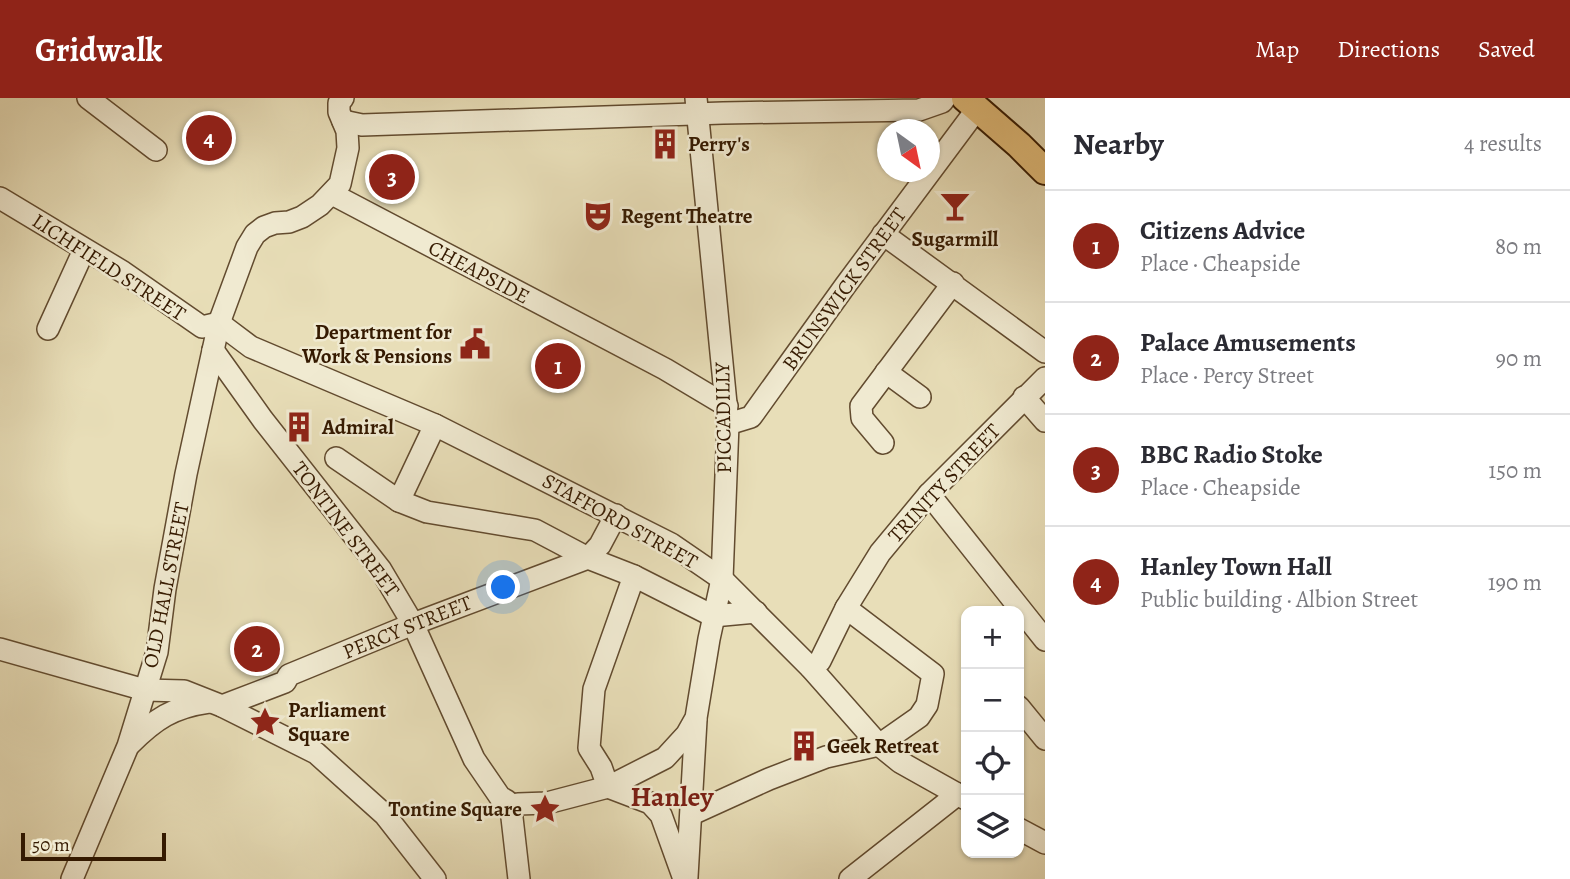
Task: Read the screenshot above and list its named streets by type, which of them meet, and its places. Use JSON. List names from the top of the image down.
{
  "streets": {
    "street": [
      "LICHFIELD STREET",
      "CHEAPSIDE",
      "BRUNSWICK STREET",
      "PICCADILLY",
      "TRINITY STREET",
      "STAFFORD STREET",
      "TONTINE STREET",
      "OLD HALL STREET",
      "PERCY STREET"
    ]
  },
  "crossings": [
    ["LICHFIELD STREET", "STAFFORD STREET"],
    ["LICHFIELD STREET", "OLD HALL STREET"],
    ["CHEAPSIDE", "BRUNSWICK STREET"],
    ["CHEAPSIDE", "PICCADILLY"],
    ["CHEAPSIDE", "OLD HALL STREET"],
    ["BRUNSWICK STREET", "PICCADILLY"],
    ["PICCADILLY", "STAFFORD STREET"],
    ["TRINITY STREET", "STAFFORD STREET"],
    ["STAFFORD STREET", "OLD HALL STREET"],
    ["TONTINE STREET", "OLD HALL STREET"],
    ["TONTINE STREET", "PERCY STREET"],
    ["OLD HALL STREET", "PERCY STREET"]
  ],
  "districts": ["Hanley"],
  "places": {
    "building": ["Perry's", "Admiral", "Geek Retreat"],
    "bar": ["Sugarmill"],
    "theatre": ["Regent Theatre"],
    "public building": ["Department for Work & Pensions"],
    "place": ["Parliament Square", "Tontine Square"]
  },
  "scale_bar": "50 m",
  "north": "bottom right",
  "page": {
    "header": "Gridwalk",
    "nav": ["Map", "Directions", "Saved"],
    "heading": ["Nearby", "4 results"],
    "pins": [
      "4",
      "3",
      "1",
      "2"
    ],
    "list": [
      {
        "mark": "1",
        "name": "Citizens Advice",
        "note": "Place · Cheapside",
        "value": "80 m"
      },
      {
        "mark": "2",
        "name": "Palace Amusements",
        "note": "Place · Percy Street",
        "value": "90 m"
      },
      {
        "mark": "3",
        "name": "BBC Radio Stoke",
        "note": "Place · Cheapside",
        "value": "150 m"
      },
      {
        "mark": "4",
        "name": "Hanley Town Hall",
        "note": "Public building · Albion Street",
        "value": "190 m"
      }
    ],
    "map_buttons": ["+", "−"],
    "scale": "50 m"
  }
}
